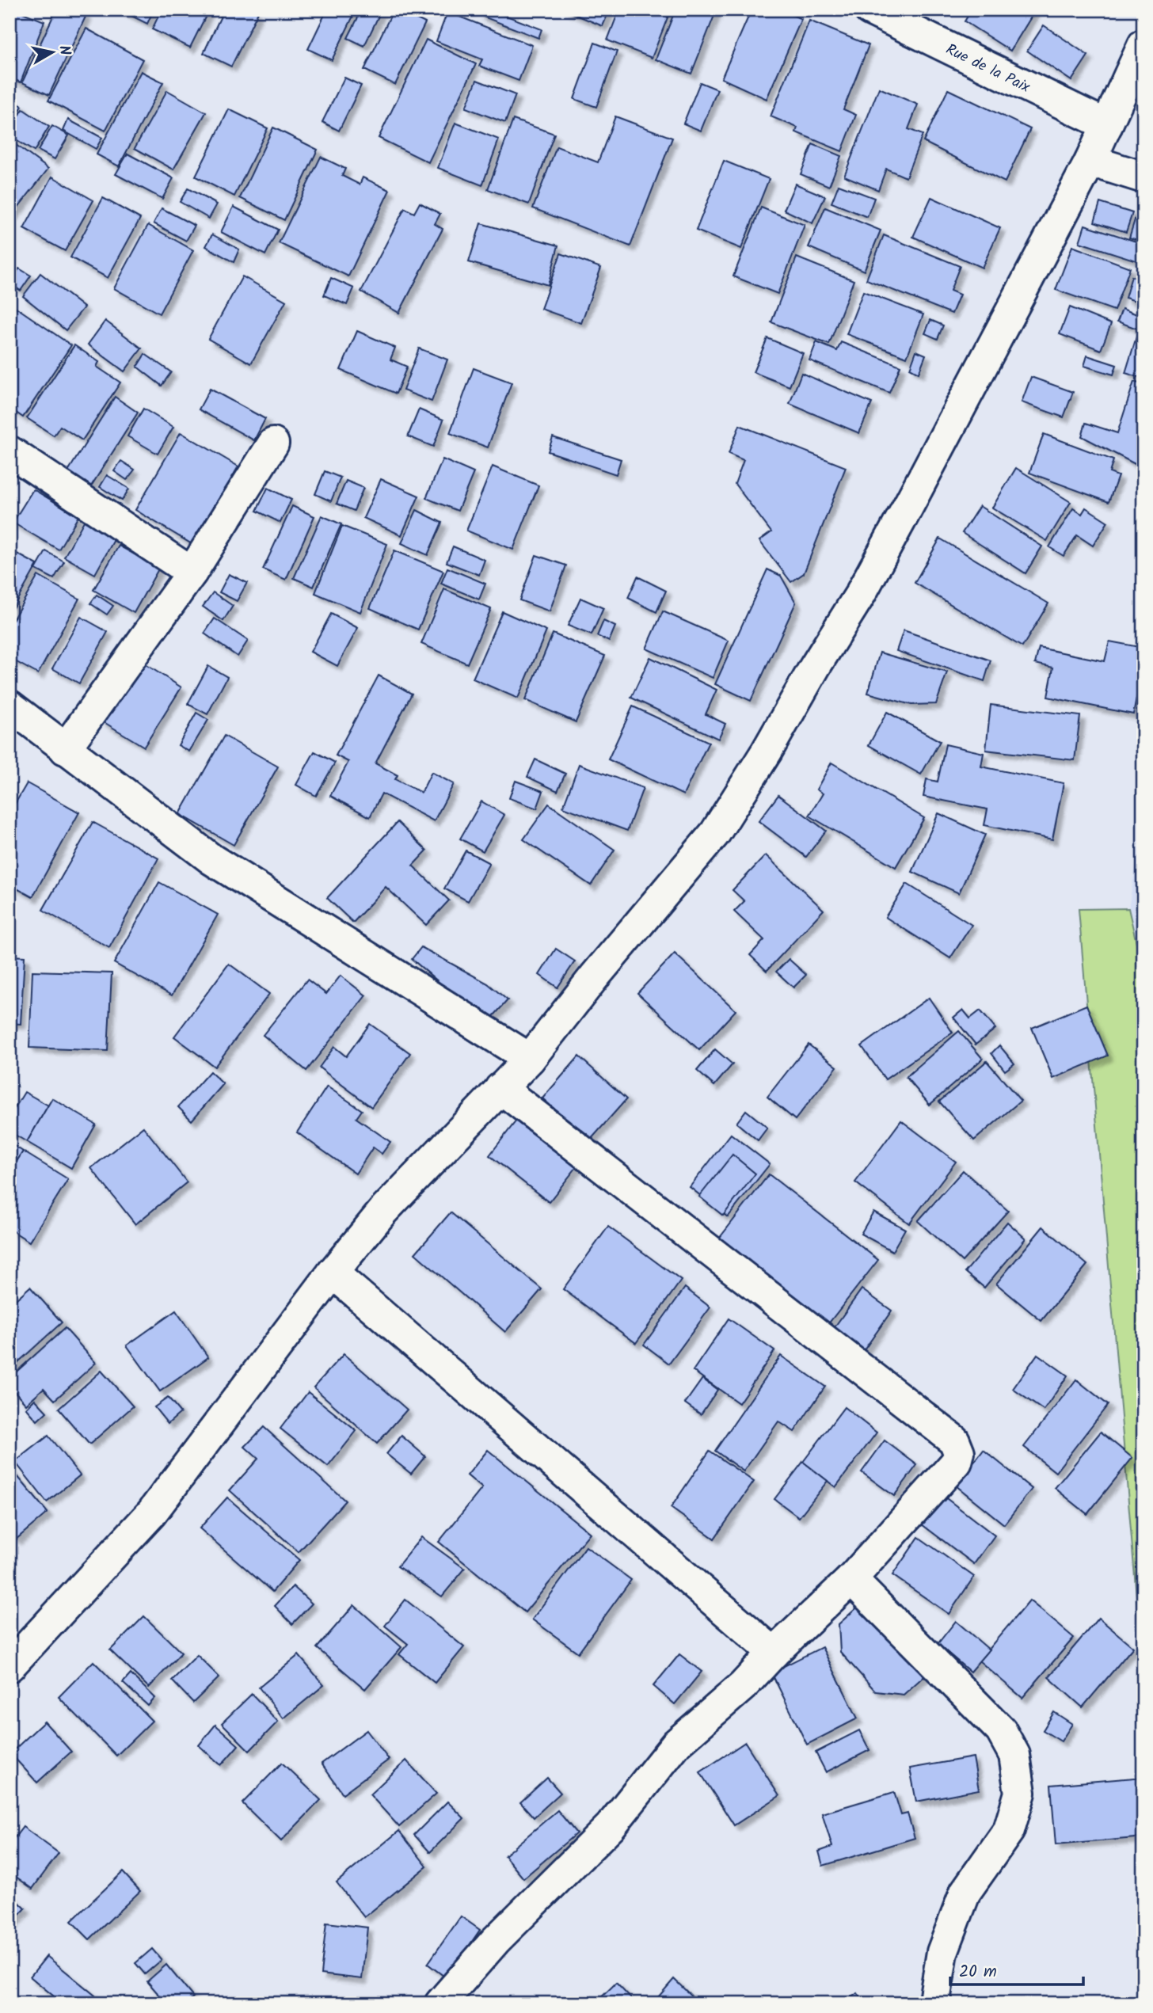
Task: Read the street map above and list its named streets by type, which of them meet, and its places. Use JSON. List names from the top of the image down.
{
  "streets": {
    "street": ["Rue de la Paix"]
  },
  "scale_bar": "20 m",
  "north": "right"
}
